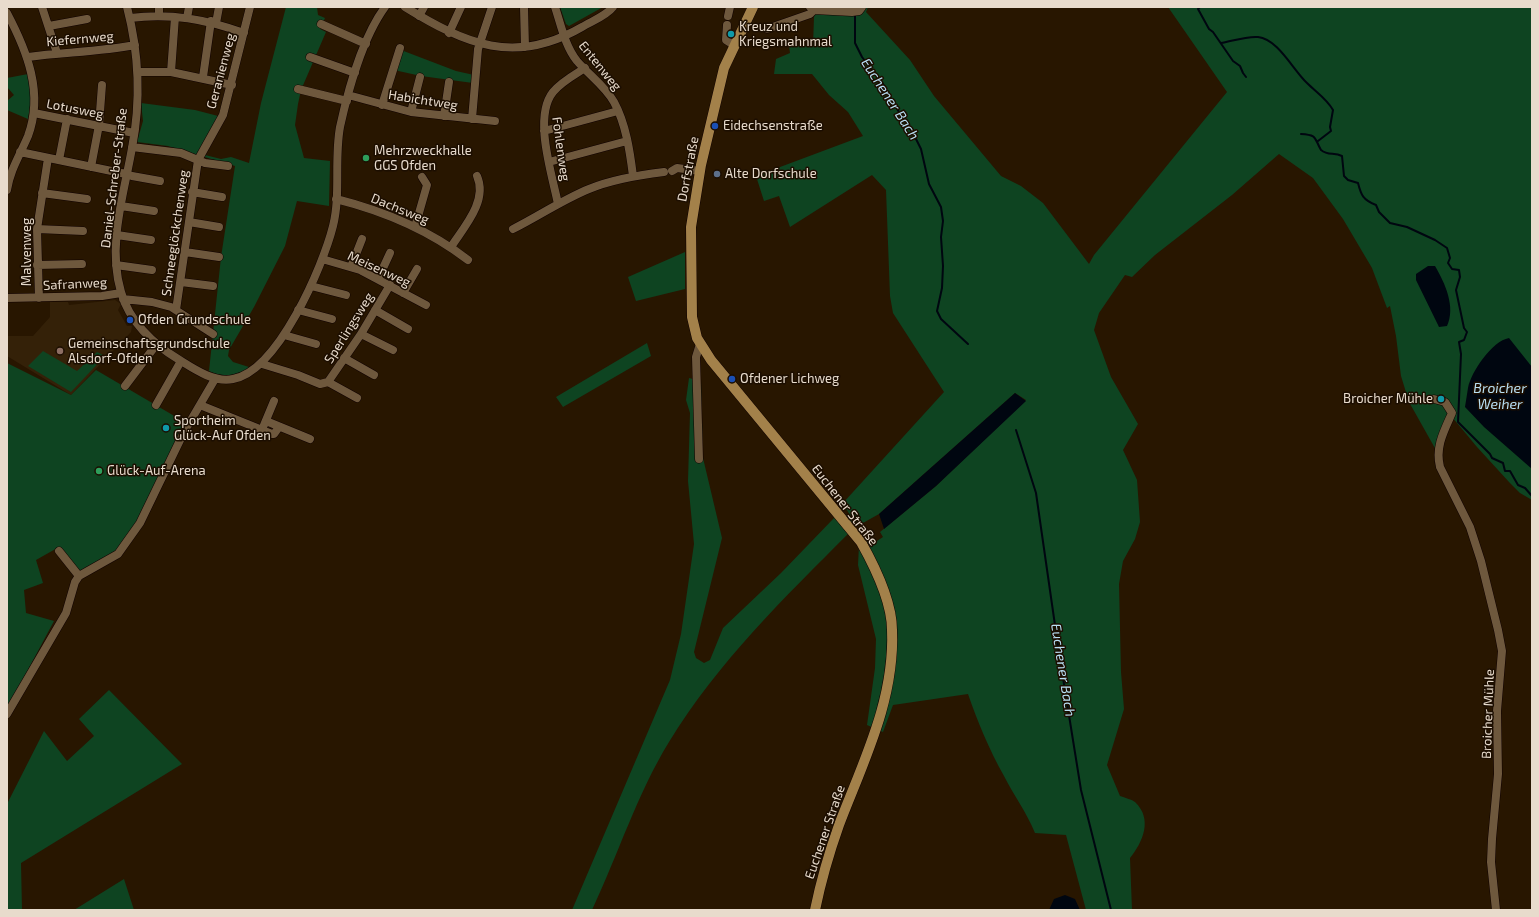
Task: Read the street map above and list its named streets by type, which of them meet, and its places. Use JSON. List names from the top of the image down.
{
  "streets": {
    "main road": ["Dorfstraße", "Euchener Straße"],
    "street": [
      "Kiefernweg",
      "Entenweg",
      "Geranienweg",
      "Habichtweg",
      "Lotusweg",
      "Fohlenweg",
      "Daniel-Schreber-Straße",
      "Dachsweg",
      "Schneeglöckchenweg",
      "Malvenweg",
      "Meisenweg",
      "Safranweg",
      "Sperlingsweg",
      "Broicher Mühle"
    ]
  },
  "crossings": [
    ["Kiefernweg", "Daniel-Schreber-Straße"],
    ["Entenweg", "Fohlenweg"],
    ["Geranienweg", "Schneeglöckchenweg"],
    ["Lotusweg", "Daniel-Schreber-Straße"],
    ["Dorfstraße", "Euchener Straße"],
    ["Daniel-Schreber-Straße", "Safranweg"],
    ["Schneeglöckchenweg", "Safranweg"],
    ["Malvenweg", "Safranweg"],
    ["Meisenweg", "Sperlingsweg"]
  ],
  "water": ["Euchener Bach", "Broicher Weiher"],
  "places": [
    "Kreuz und Kriegsmahnmal",
    "Eidechsenstraße",
    "Mehrzweckhalle GGS Ofden",
    "Alte Dorfschule",
    "Ofden Grundschule",
    "Gemeinschaftsgrundschule Alsdorf-Ofden",
    "Ofdener Lichweg",
    "Broicher Mühle",
    "Sportheim Glück-Auf Ofden",
    "Glück-Auf-Arena"
  ]
}
